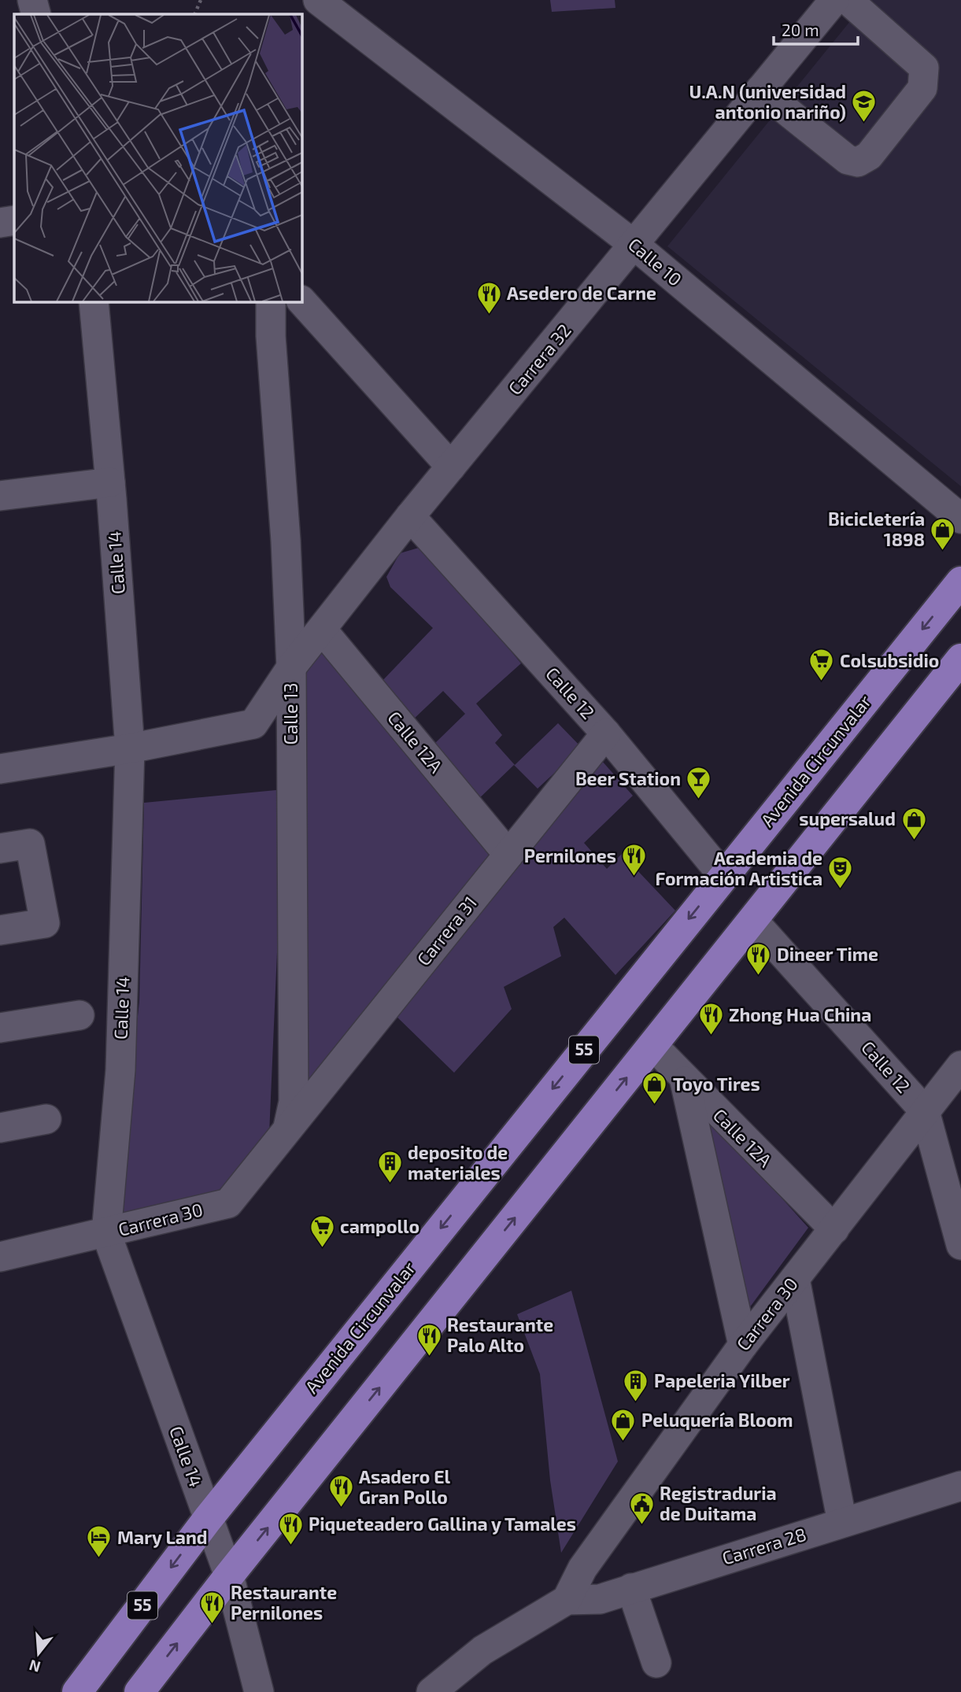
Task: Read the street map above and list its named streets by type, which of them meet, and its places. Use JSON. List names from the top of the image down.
{
  "streets": {
    "highway": ["Avenida Circunvalar", "55"],
    "street": [
      "Calle 10",
      "Carrera 32",
      "Calle 14",
      "Calle 12",
      "Calle 13",
      "Calle 12A",
      "Carrera 31",
      "Carrera 30",
      "Carrera 28"
    ]
  },
  "crossings": [
    ["Calle 10", "Carrera 32"],
    ["Carrera 32", "Calle 14"],
    ["Carrera 32", "Calle 12"],
    ["Carrera 32", "Calle 13"],
    ["Carrera 32", "Calle 12A"],
    ["Calle 14", "Avenida Circunvalar"],
    ["Calle 14", "Carrera 30"],
    ["Calle 12", "Avenida Circunvalar"],
    ["Calle 12", "Carrera 31"],
    ["Calle 12", "Carrera 30"],
    ["Calle 13", "Carrera 31"],
    ["Calle 13", "Carrera 30"],
    ["Calle 12A", "Carrera 31"],
    ["Calle 12A", "Carrera 30"],
    ["Carrera 31", "Carrera 30"],
    ["Carrera 30", "Carrera 28"]
  ],
  "places": {
    "school or university": ["U.A.N (universidad antonio nariño)"],
    "restaurant": [
      "Asedero de Carne",
      "Pernilones",
      "Dineer Time",
      "Zhong Hua China",
      "Restaurante Palo Alto",
      "Asadero El Gran Pollo",
      "Piqueteadero Gallina y Tamales",
      "Restaurante Pernilones"
    ],
    "shop": [
      "Bicicletería 1898",
      "supersalud",
      "Toyo Tires",
      "Peluquería Bloom"
    ],
    "supermarket": ["Colsubsidio", "campollo"],
    "bar": ["Beer Station"],
    "theatre": ["Academia de Formación Artistica"],
    "building": ["deposito de materiales", "Papeleria Yilber"],
    "public building": ["Registraduria de Duitama"],
    "hotel": ["Mary Land"]
  },
  "scale_bar": "20 m",
  "north": "bottom"
}
